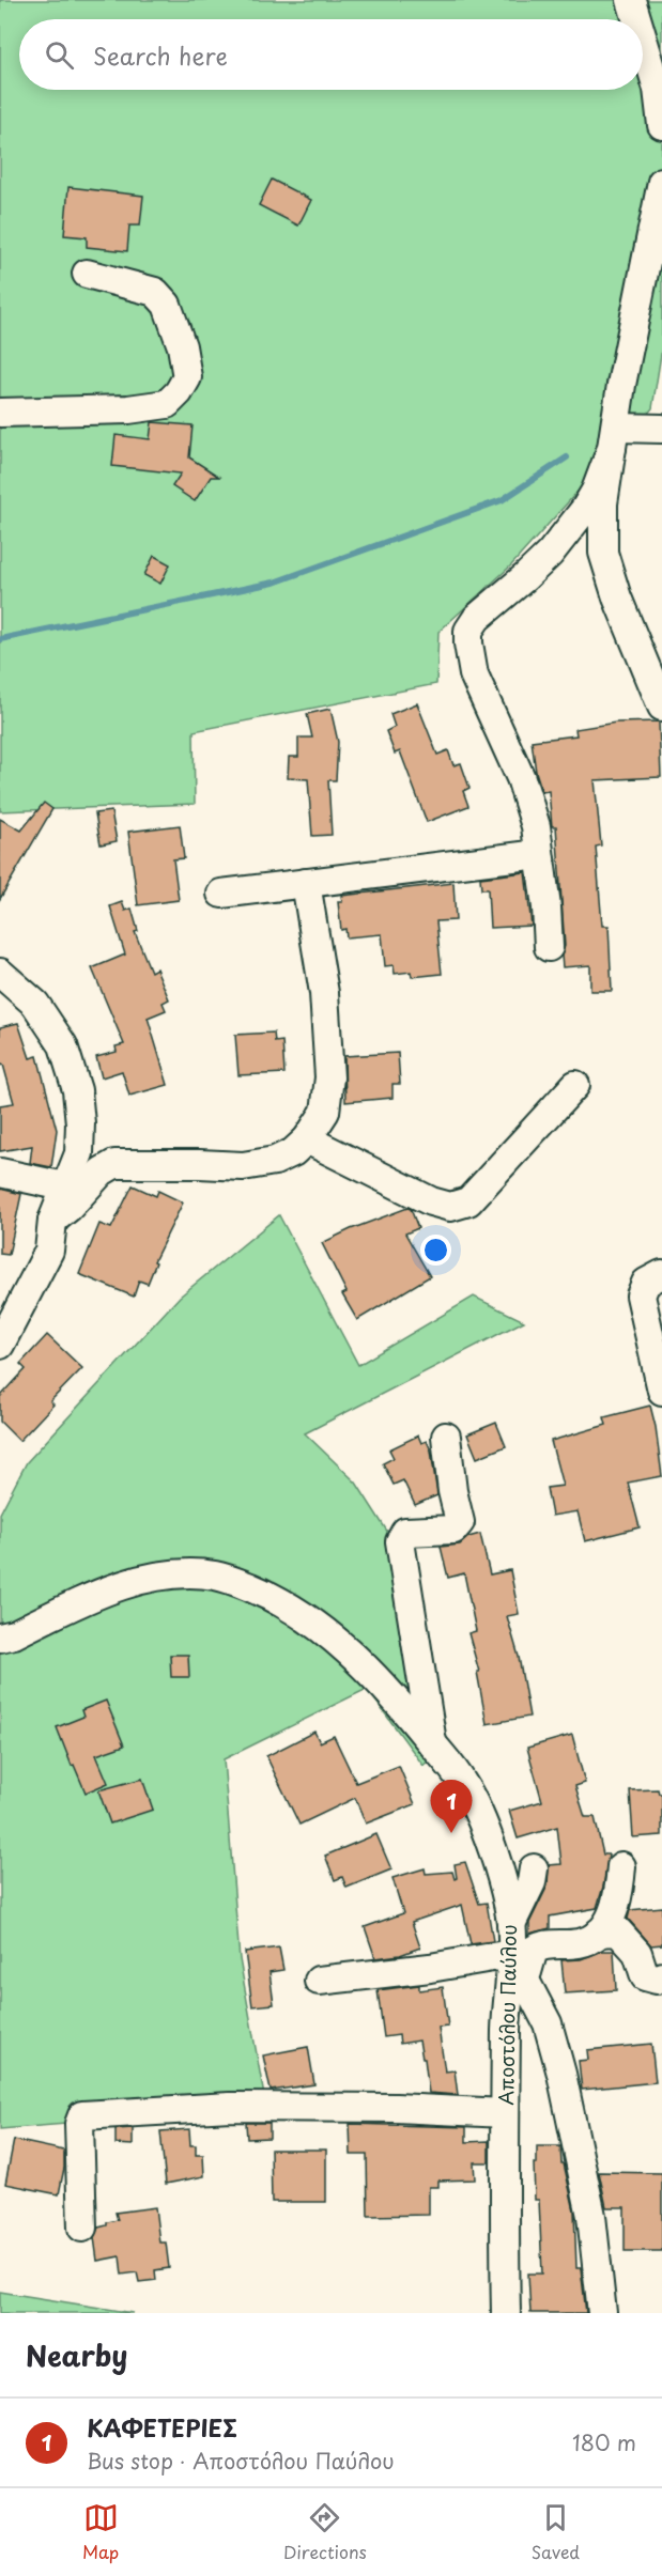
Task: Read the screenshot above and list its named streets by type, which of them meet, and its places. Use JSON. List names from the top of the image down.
{
  "streets": {
    "street": ["Αποστόλου Παύλου"]
  },
  "page": {
    "search": "Search here",
    "pins": "1",
    "heading": "Nearby",
    "list": [
      {
        "mark": "1",
        "name": "ΚΑΦΕΤΕΡΙΕΣ",
        "note": "Bus stop · Αποστόλου Παύλου",
        "value": "180 m"
      }
    ],
    "nav": ["Map", "Directions", "Saved"]
  }
}
